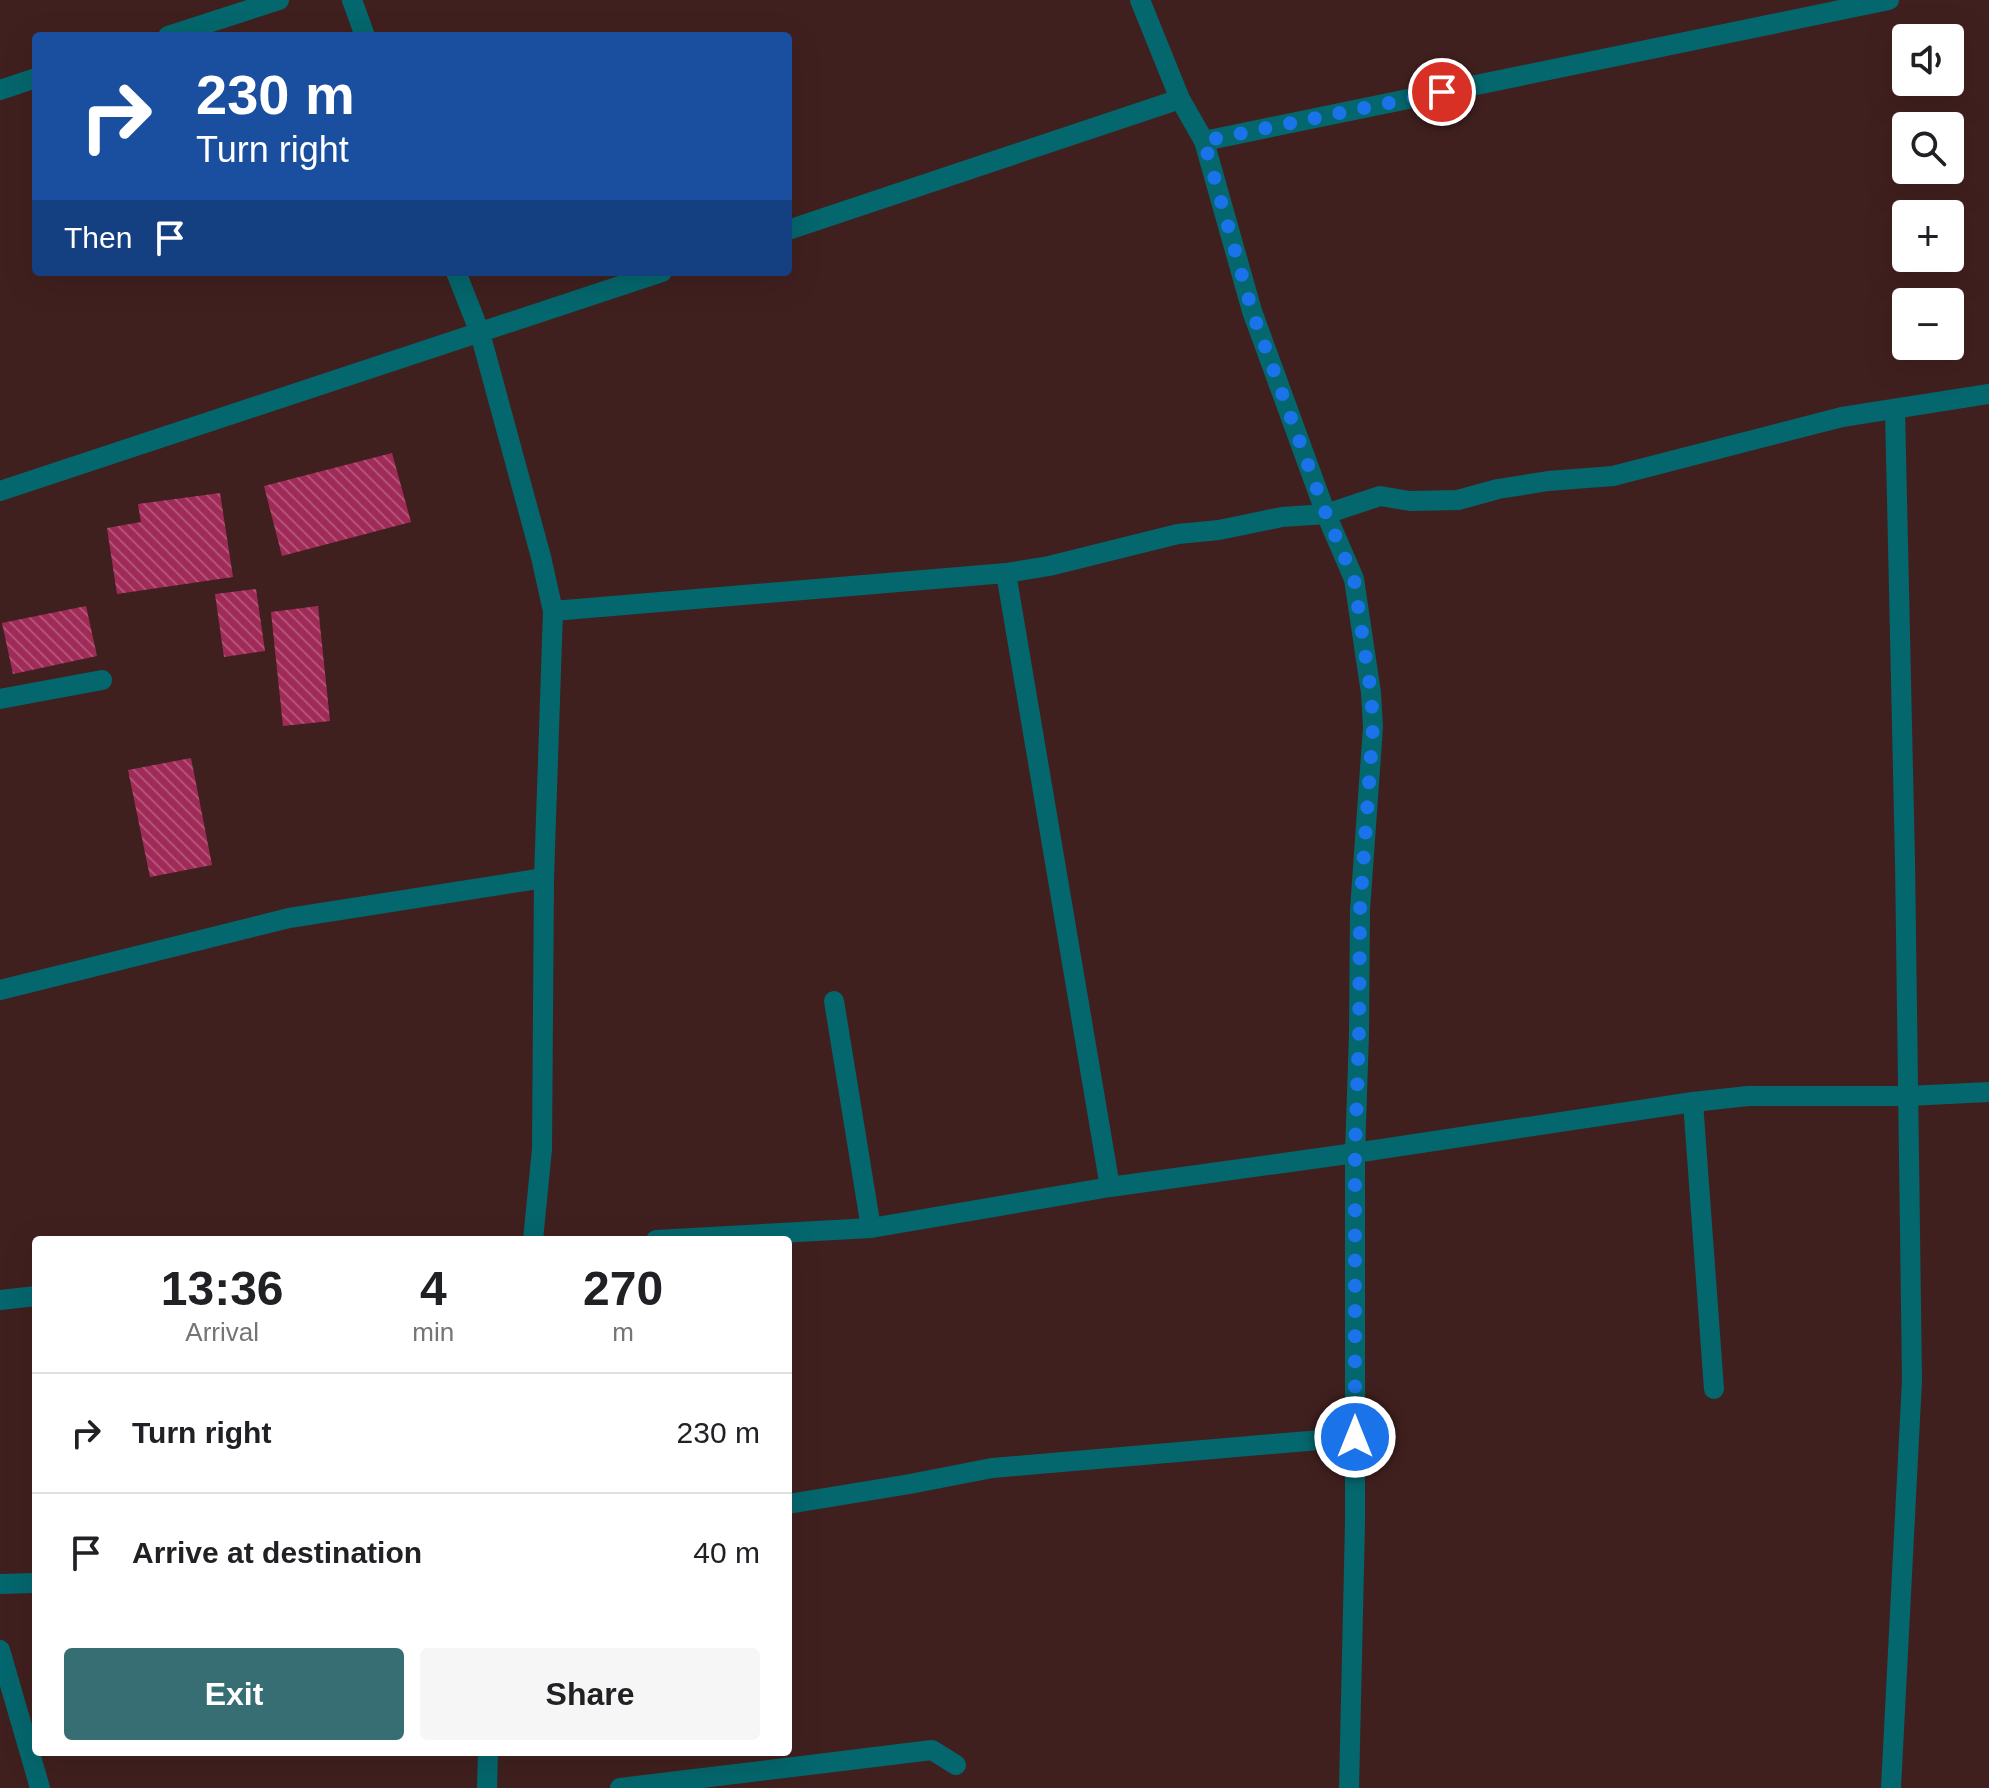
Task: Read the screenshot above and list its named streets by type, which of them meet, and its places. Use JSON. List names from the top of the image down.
{
  "page": {
    "map_buttons": ["+", "−"],
    "turn": ["230 m", "Turn right"],
    "then": "Then",
    "eta": [
      "13:36",
      "Arrival",
      "4",
      "min",
      "270",
      "m"
    ],
    "list": [
      {
        "name": "Turn right",
        "value": "230 m"
      },
      {
        "name": "Arrive at destination",
        "value": "40 m"
      }
    ],
    "buttons": ["Exit", "Share"]
  }
}
